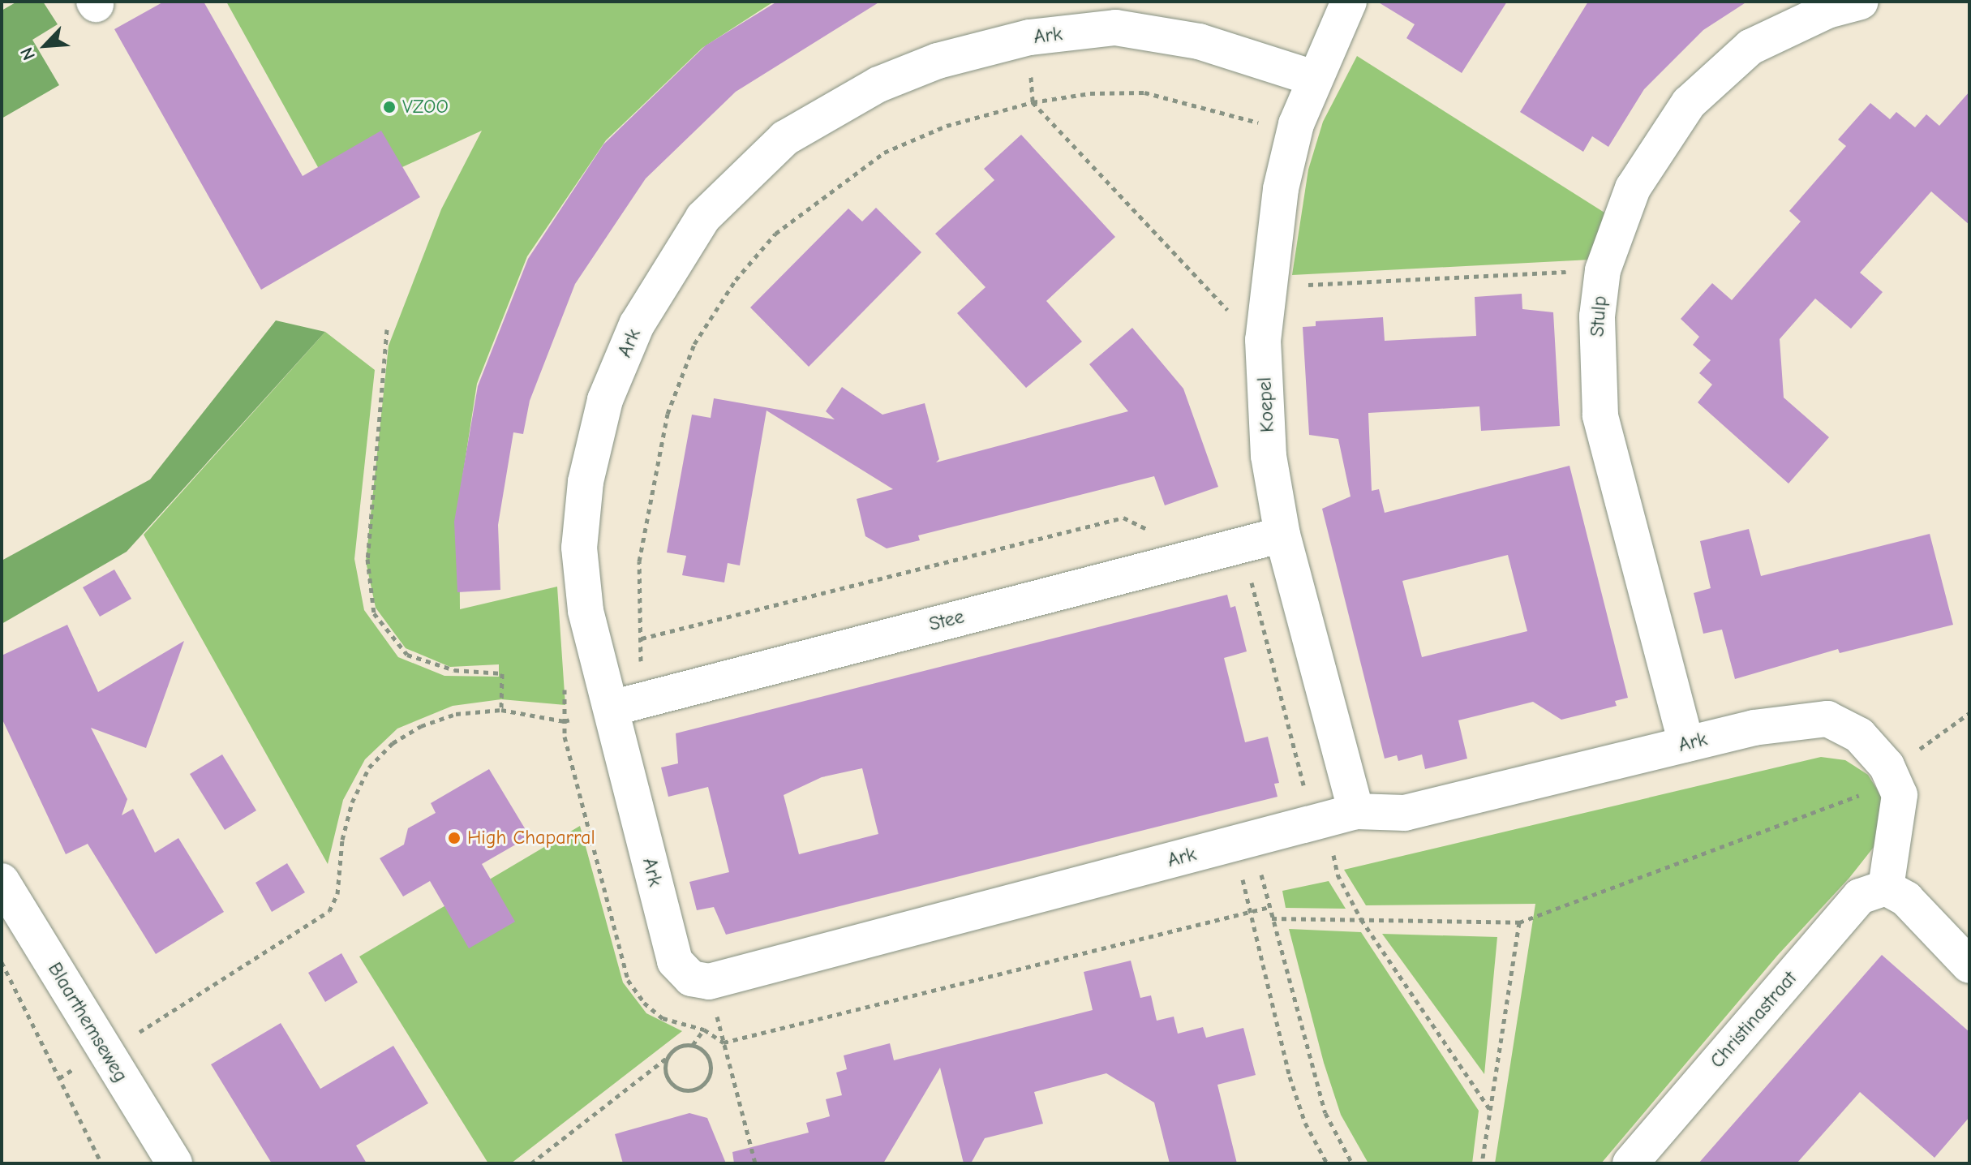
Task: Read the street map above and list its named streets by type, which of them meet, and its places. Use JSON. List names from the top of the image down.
{
  "streets": {
    "street": [
      "Ark",
      "Stulp",
      "Koepel",
      "Stee",
      "Christinastraat",
      "Blaarthemseweg"
    ]
  },
  "crossings": [
    ["Ark", "Stulp"],
    ["Ark", "Koepel"],
    ["Ark", "Stee"],
    ["Koepel", "Stee"]
  ],
  "places": ["VZOO", "High Chaparral"],
  "north": "bottom left"
}
